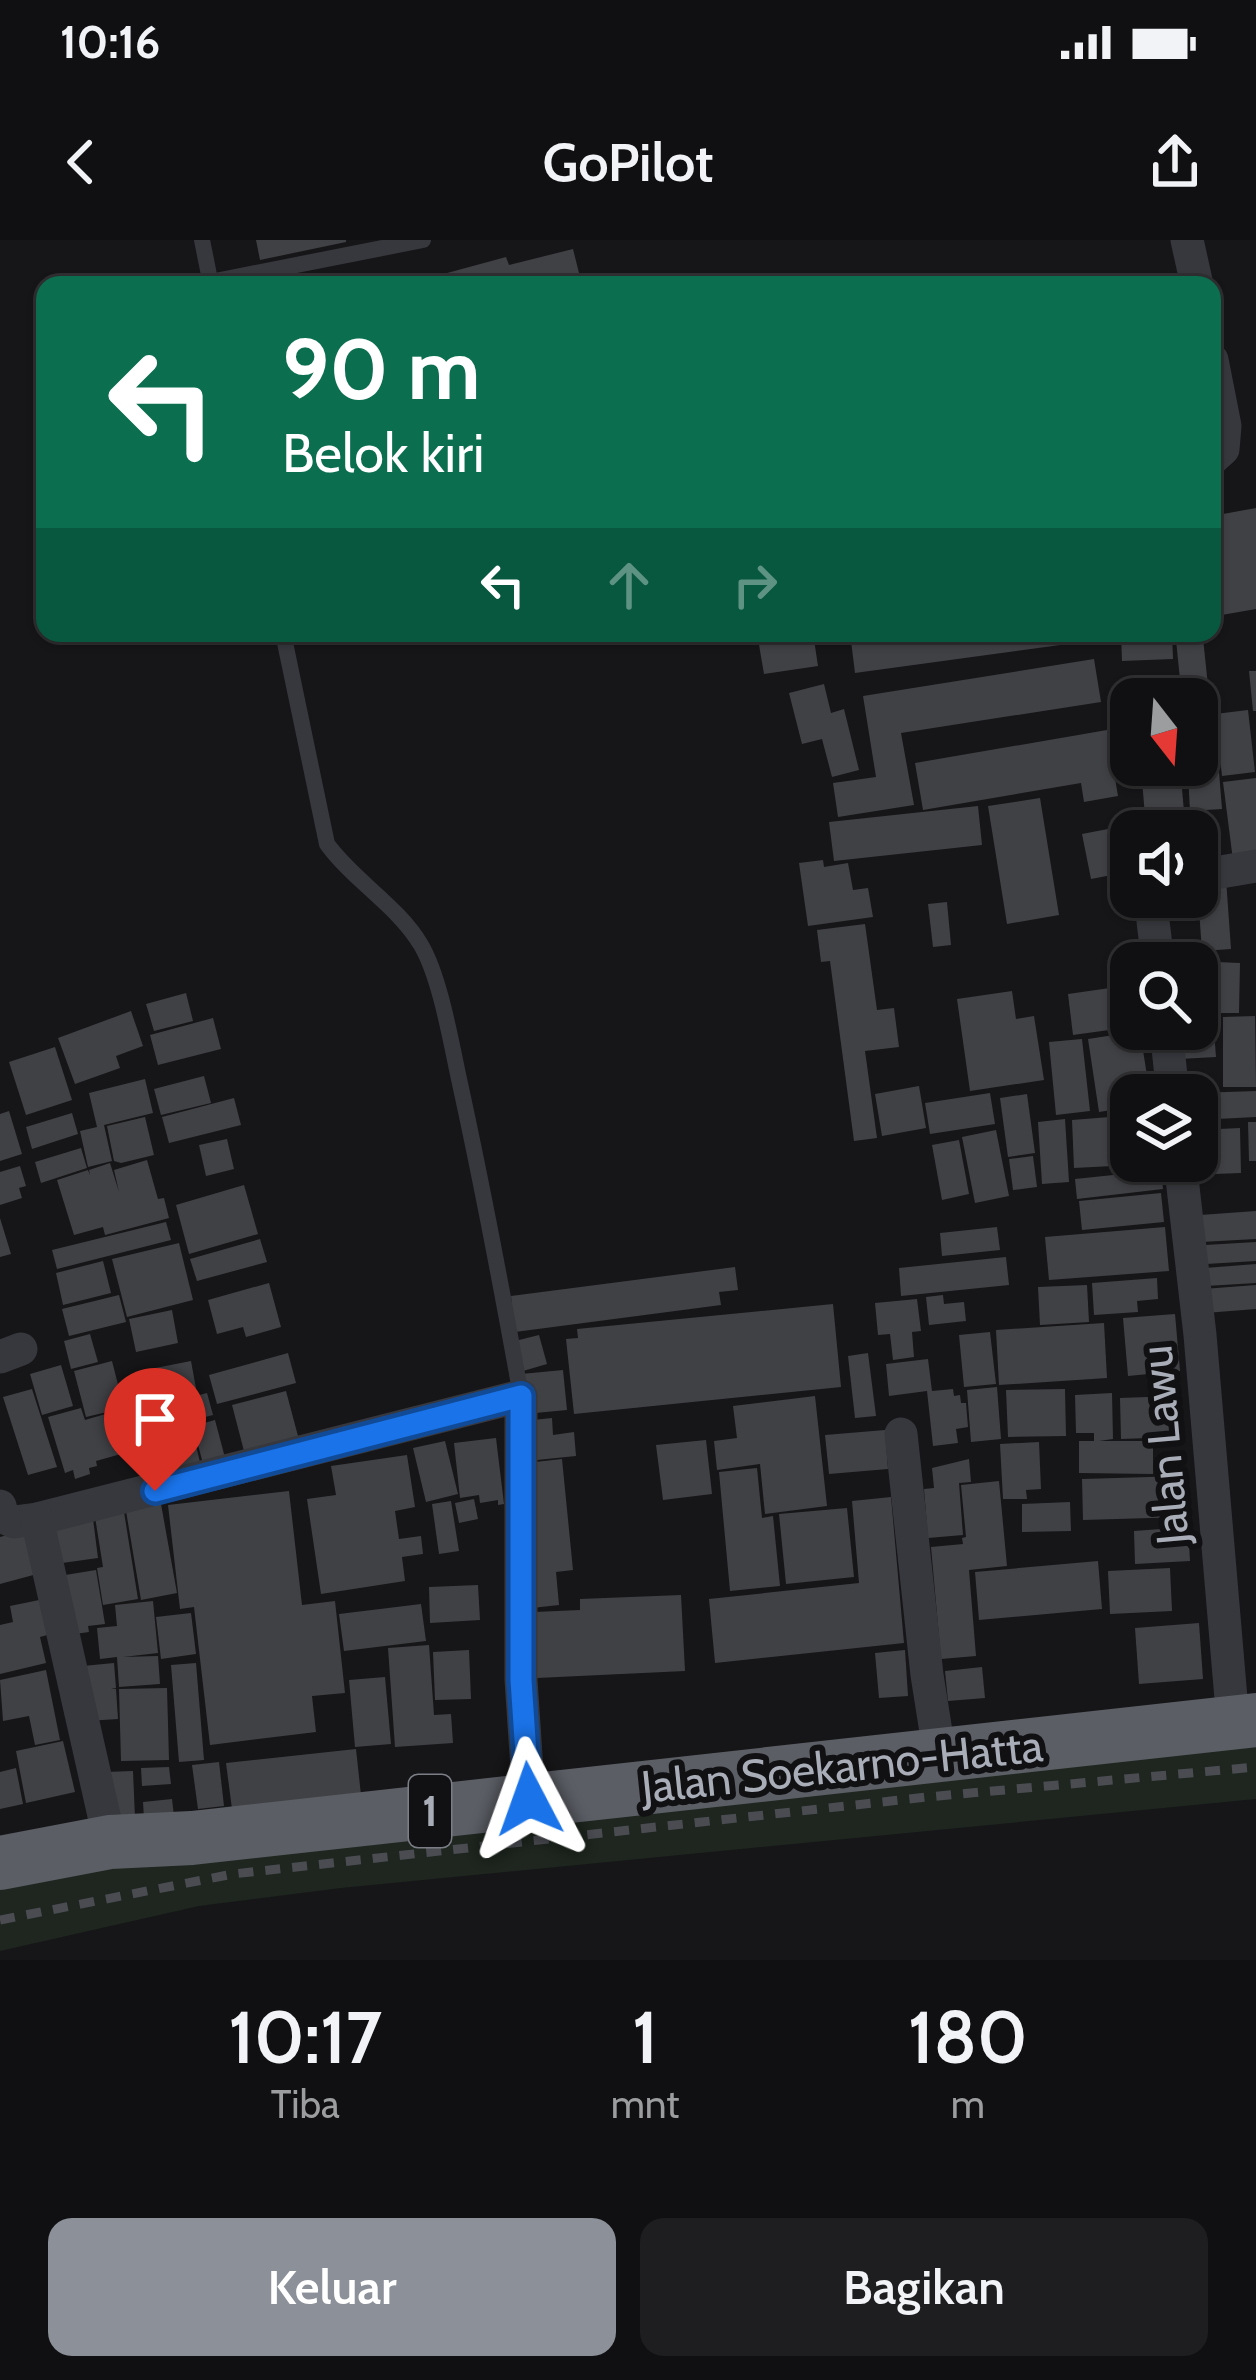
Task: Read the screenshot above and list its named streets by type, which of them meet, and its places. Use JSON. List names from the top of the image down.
{
  "streets": {
    "highway": ["Jalan Soekarno-Hatta", "1"],
    "street": ["Jalan Lawu"]
  },
  "crossings": [
    ["Jalan Lawu", "Jalan Soekarno-Hatta"]
  ],
  "north": "bottom",
  "page": {
    "status": "10:16",
    "header": "GoPilot",
    "turn": ["90 m", "Belok kiri"],
    "eta": [
      "10:17",
      "Tiba",
      "1",
      "mnt",
      "180",
      "m"
    ],
    "buttons": ["Keluar", "Bagikan"]
  }
}
